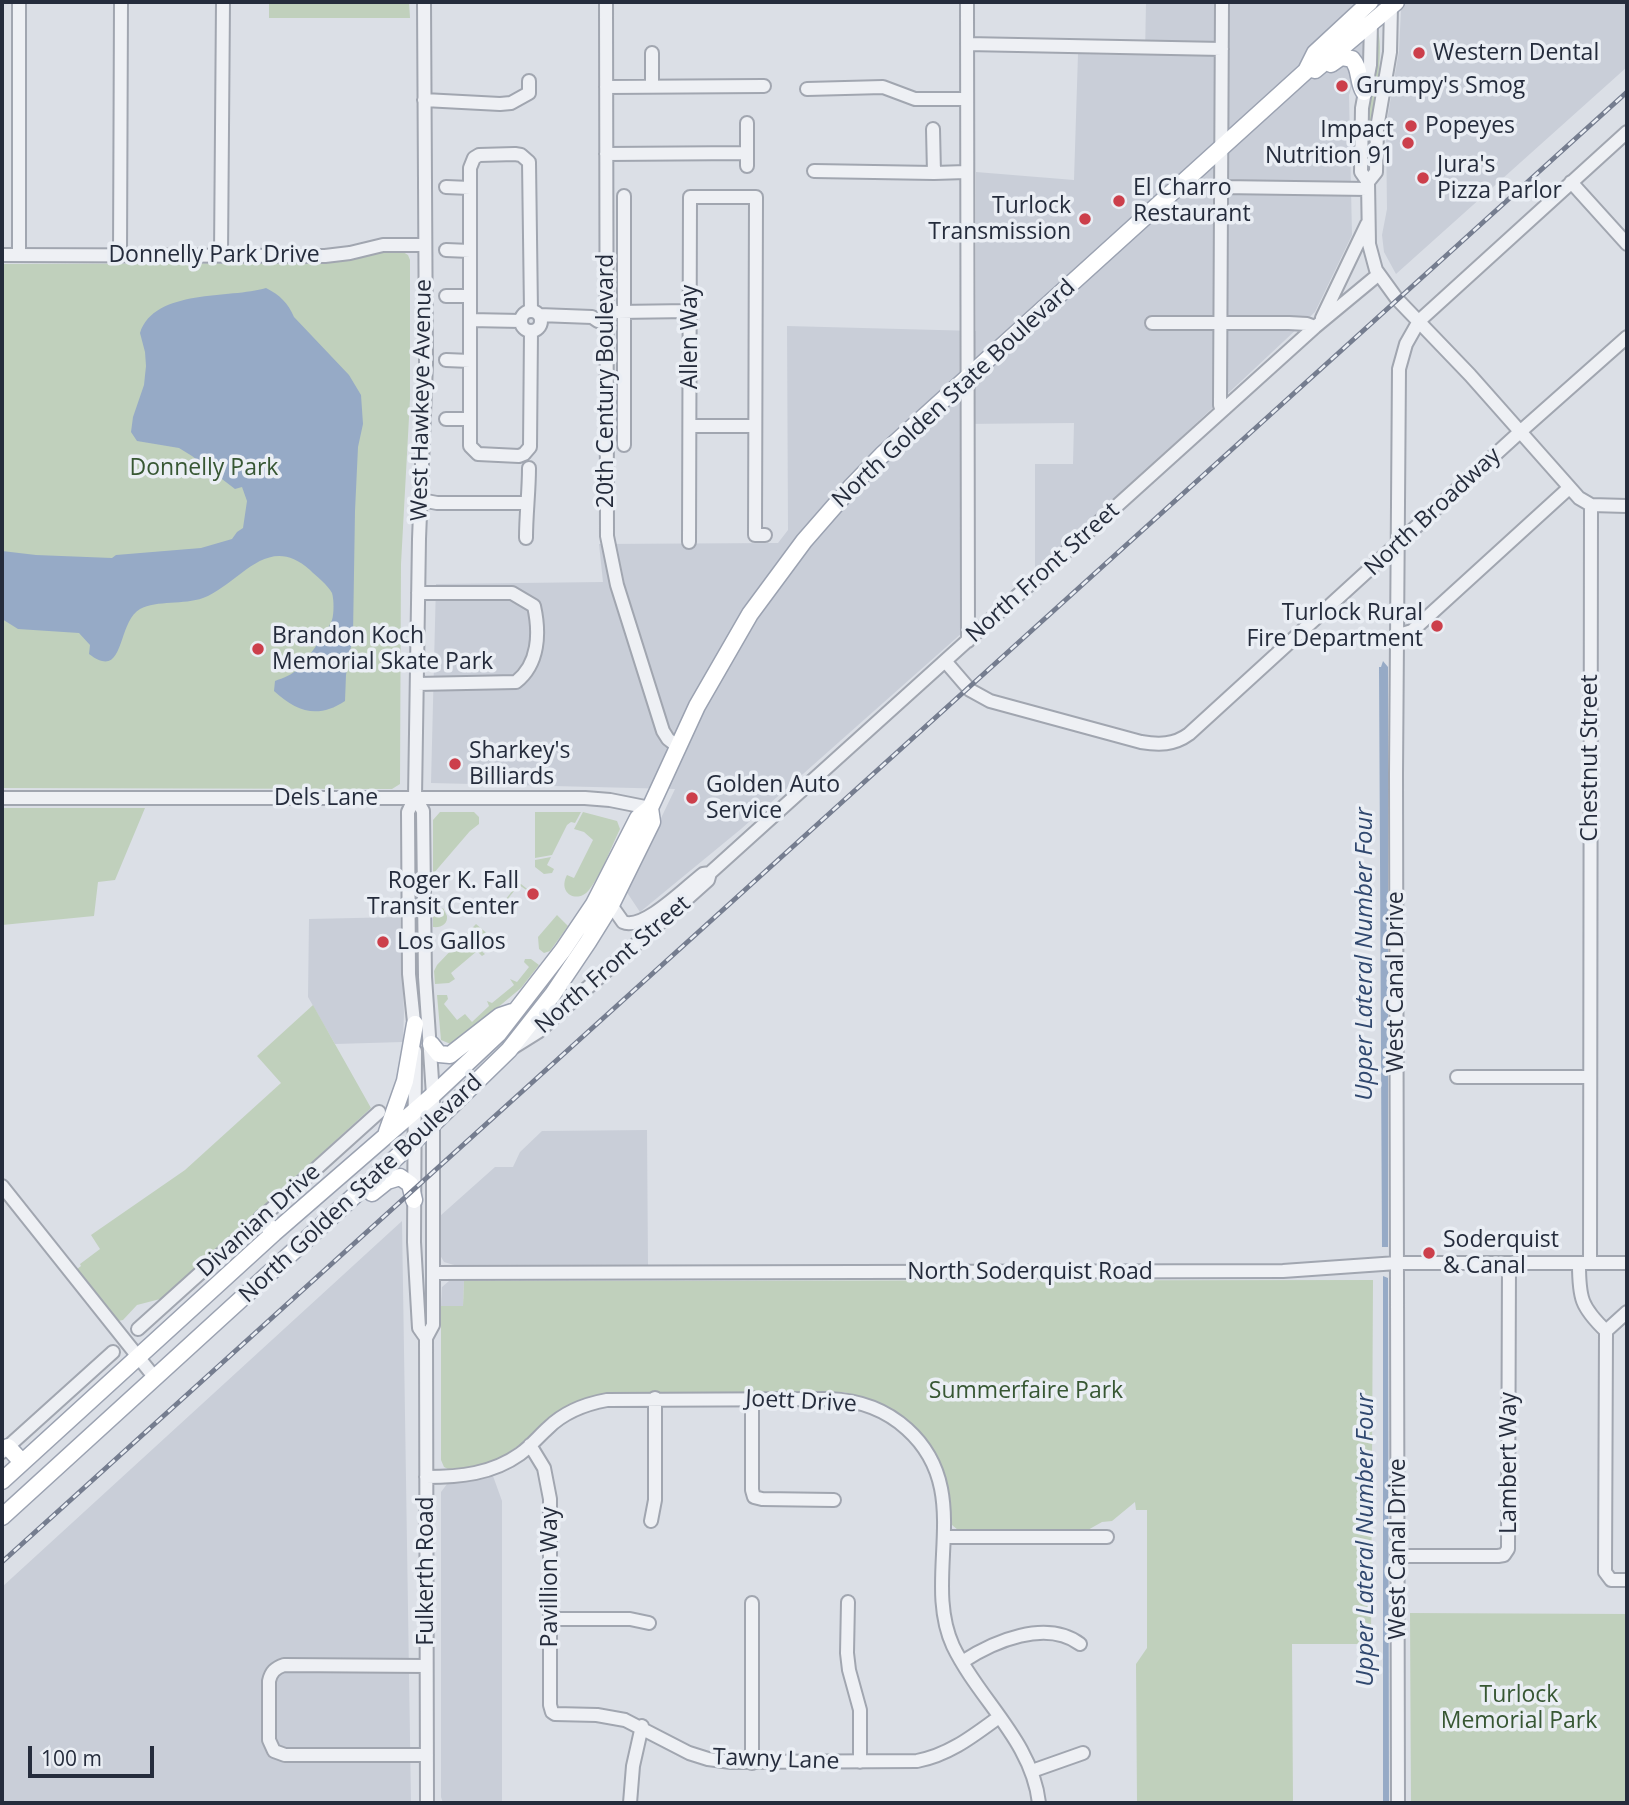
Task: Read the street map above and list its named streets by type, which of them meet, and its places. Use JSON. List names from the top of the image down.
{
  "streets": {
    "main road": ["North Golden State Boulevard"],
    "street": [
      "Donnelly Park Drive",
      "Allen Way",
      "20th Century Boulevard",
      "West Hawkeye Avenue",
      "North Broadway",
      "North Front Street",
      "Chestnut Street",
      "Dels Lane",
      "West Canal Drive",
      "Divanian Drive",
      "North Soderquist Road",
      "Joett Drive",
      "Lambert Way",
      "Fulkerth Road",
      "Pavillion Way",
      "Tawny Lane"
    ]
  },
  "crossings": [
    ["Donnelly Park Drive", "West Hawkeye Avenue"],
    ["20th Century Boulevard", "North Golden State Boulevard"],
    ["North Golden State Boulevard", "West Hawkeye Avenue"],
    ["North Golden State Boulevard", "North Front Street"],
    ["North Golden State Boulevard", "Dels Lane"],
    ["North Golden State Boulevard", "Fulkerth Road"],
    ["West Hawkeye Avenue", "Dels Lane"],
    ["West Hawkeye Avenue", "Fulkerth Road"],
    ["North Broadway", "North Front Street"],
    ["North Broadway", "West Canal Drive"],
    ["Chestnut Street", "North Soderquist Road"],
    ["West Canal Drive", "North Soderquist Road"],
    ["West Canal Drive", "Lambert Way"],
    ["North Soderquist Road", "Lambert Way"],
    ["North Soderquist Road", "Fulkerth Road"],
    ["Joett Drive", "Fulkerth Road"],
    ["Joett Drive", "Pavillion Way"],
    ["Joett Drive", "Tawny Lane"],
    ["Pavillion Way", "Tawny Lane"]
  ],
  "water": ["Upper Lateral Number Four"],
  "parks": ["Donnelly Park", "Summerfaire Park", "Turlock Memorial Park"],
  "places": [
    "Western Dental",
    "Grumpy's Smog",
    "Popeyes",
    "Impact Nutrition 91",
    "Jura's Pizza Parlor",
    "El Charro Restaurant",
    "Turlock Transmission",
    "Turlock Rural Fire Department",
    "Brandon Koch Memorial Skate Park",
    "Sharkey's Billiards",
    "Golden Auto Service",
    "Roger K. Fall Transit Center",
    "Los Gallos",
    "Soderquist & Canal"
  ],
  "scale_bar": "100 m"
}
